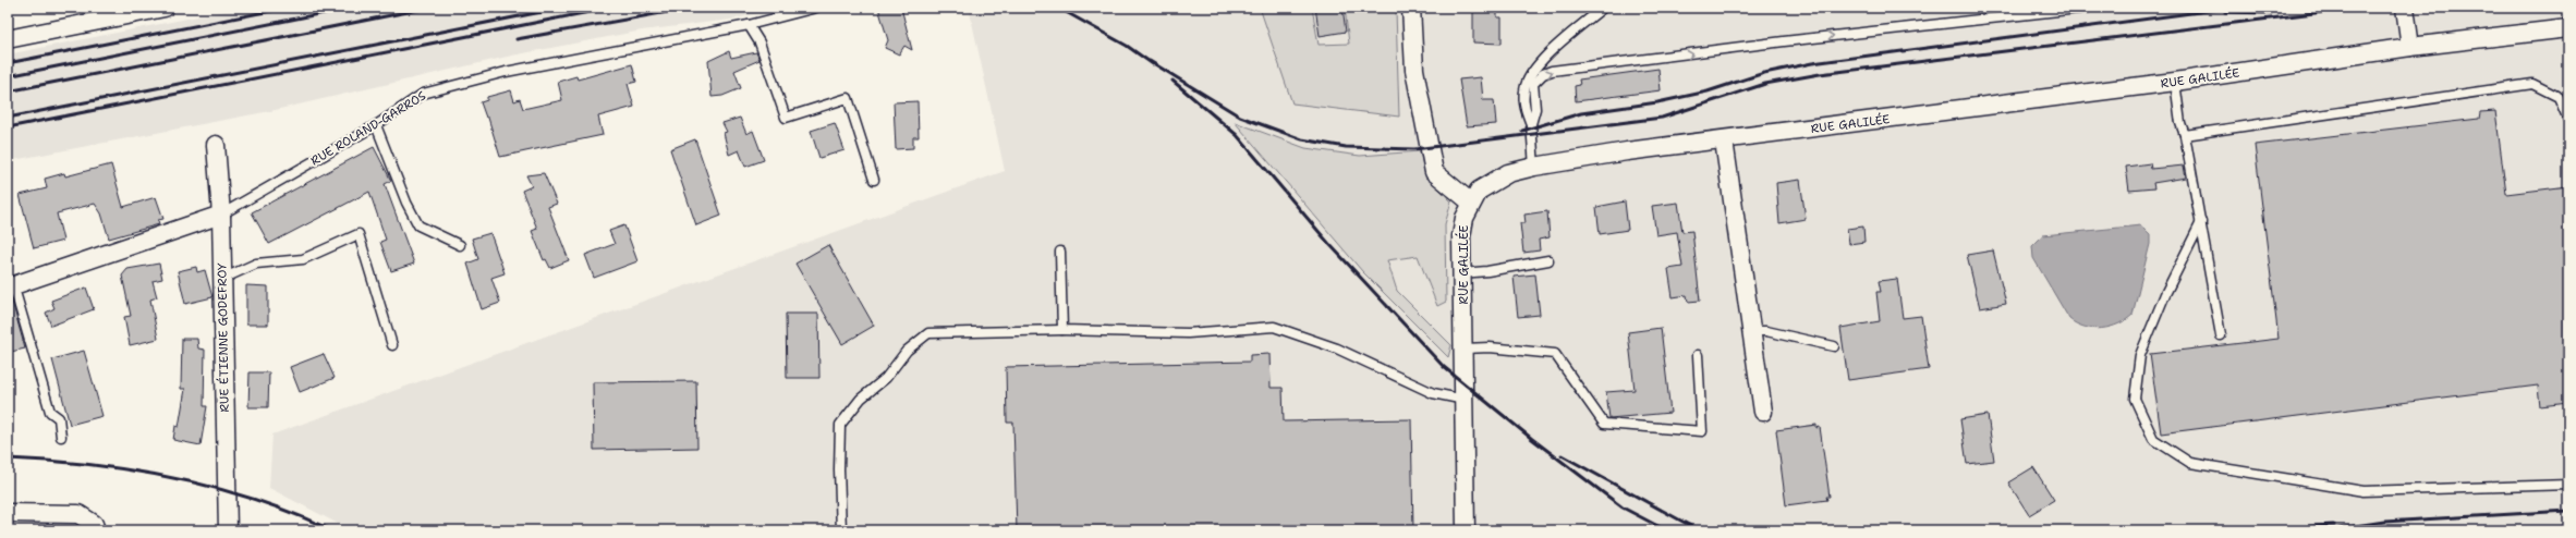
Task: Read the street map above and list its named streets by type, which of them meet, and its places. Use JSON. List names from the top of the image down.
{
  "streets": {
    "street": ["RUE GALILÉE", "RUE ROLAND-GARROS", "RUE ÉTIENNE GODEFROY"]
  },
  "crossings": [
    ["RUE ROLAND-GARROS", "RUE ÉTIENNE GODEFROY"]
  ]
}
